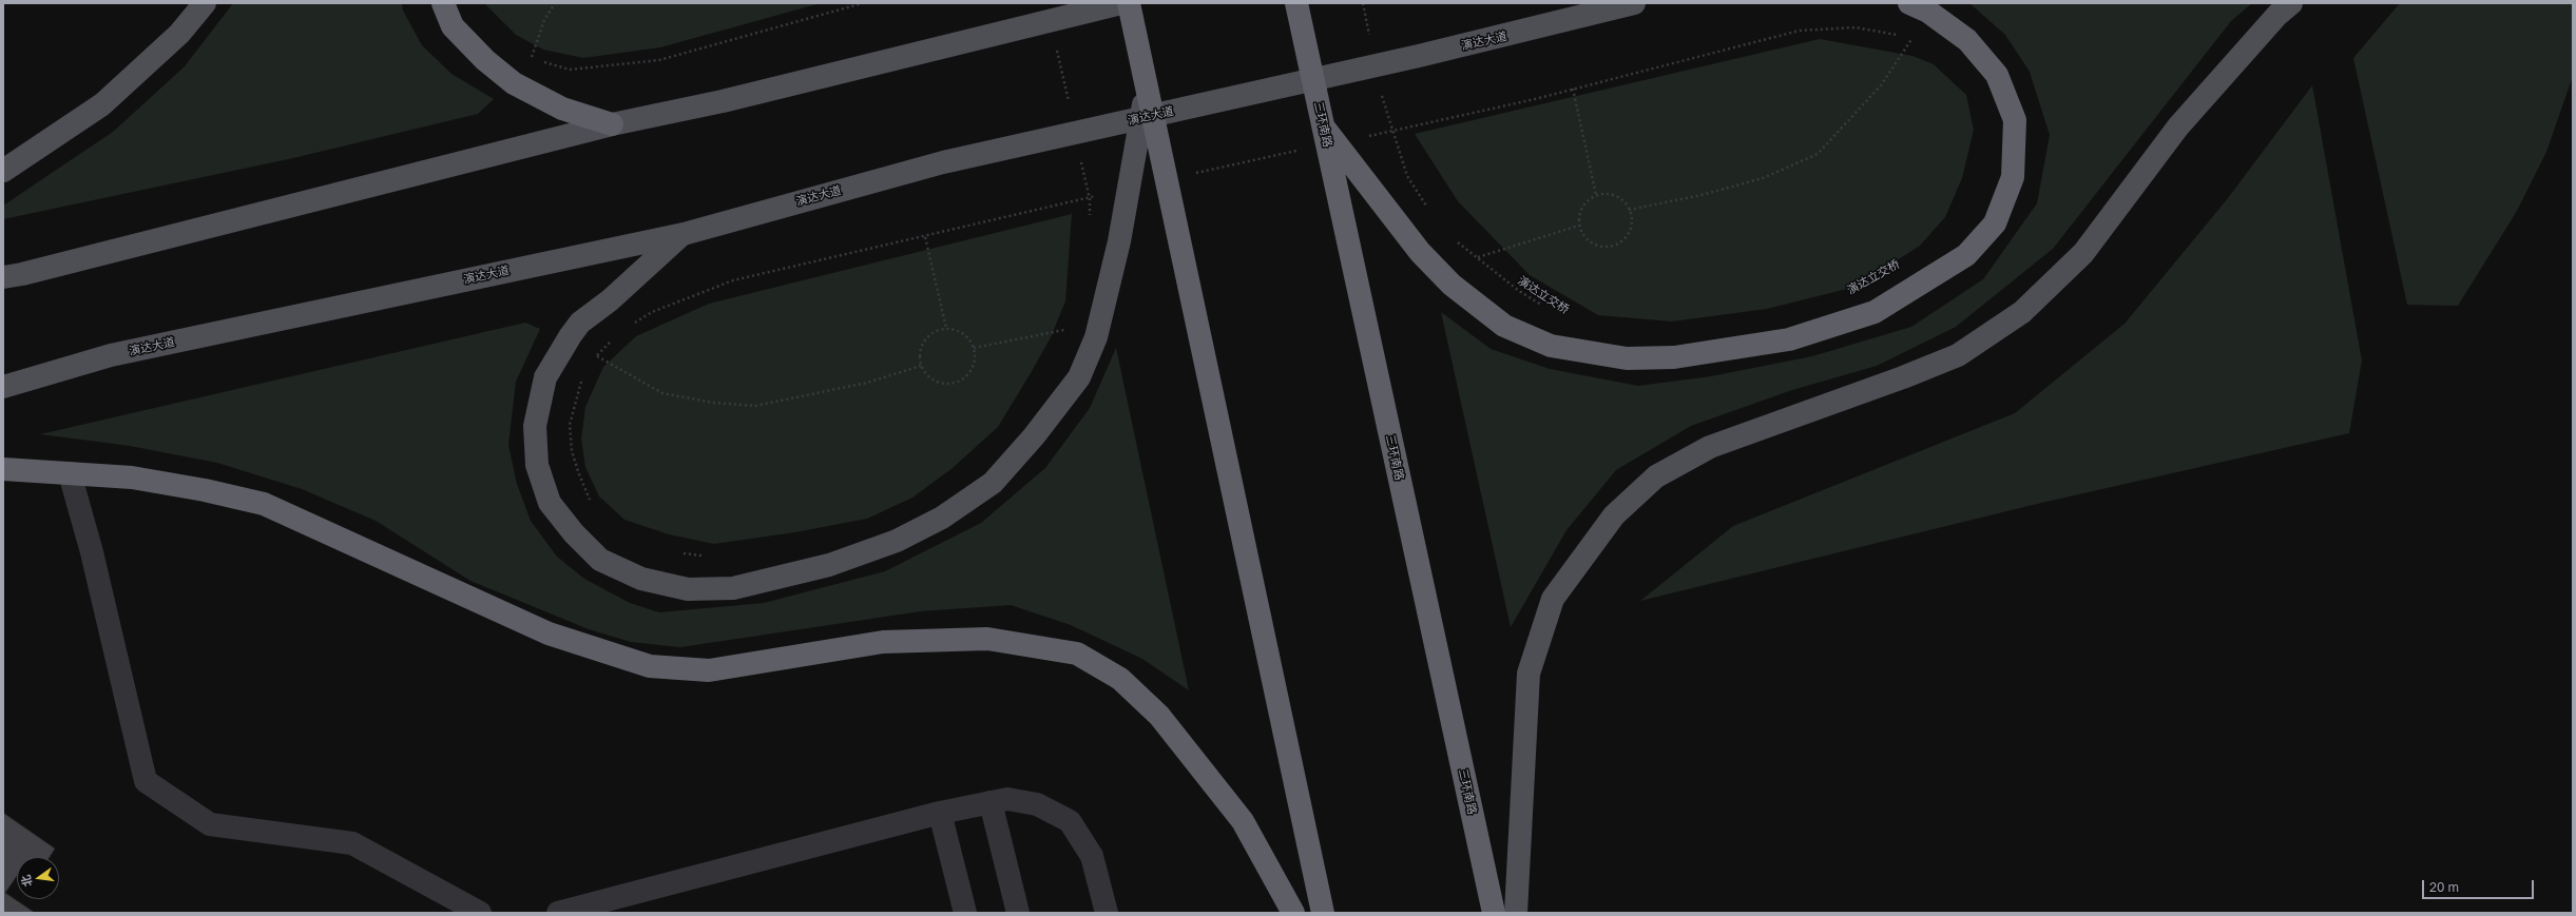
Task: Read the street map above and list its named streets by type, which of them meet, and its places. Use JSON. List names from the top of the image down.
{
  "streets": {
    "highway": ["三环南路"],
    "main road": ["演达大道"],
    "path": ["演达立交桥"]
  },
  "scale_bar": "20 m",
  "north": "left"
}
